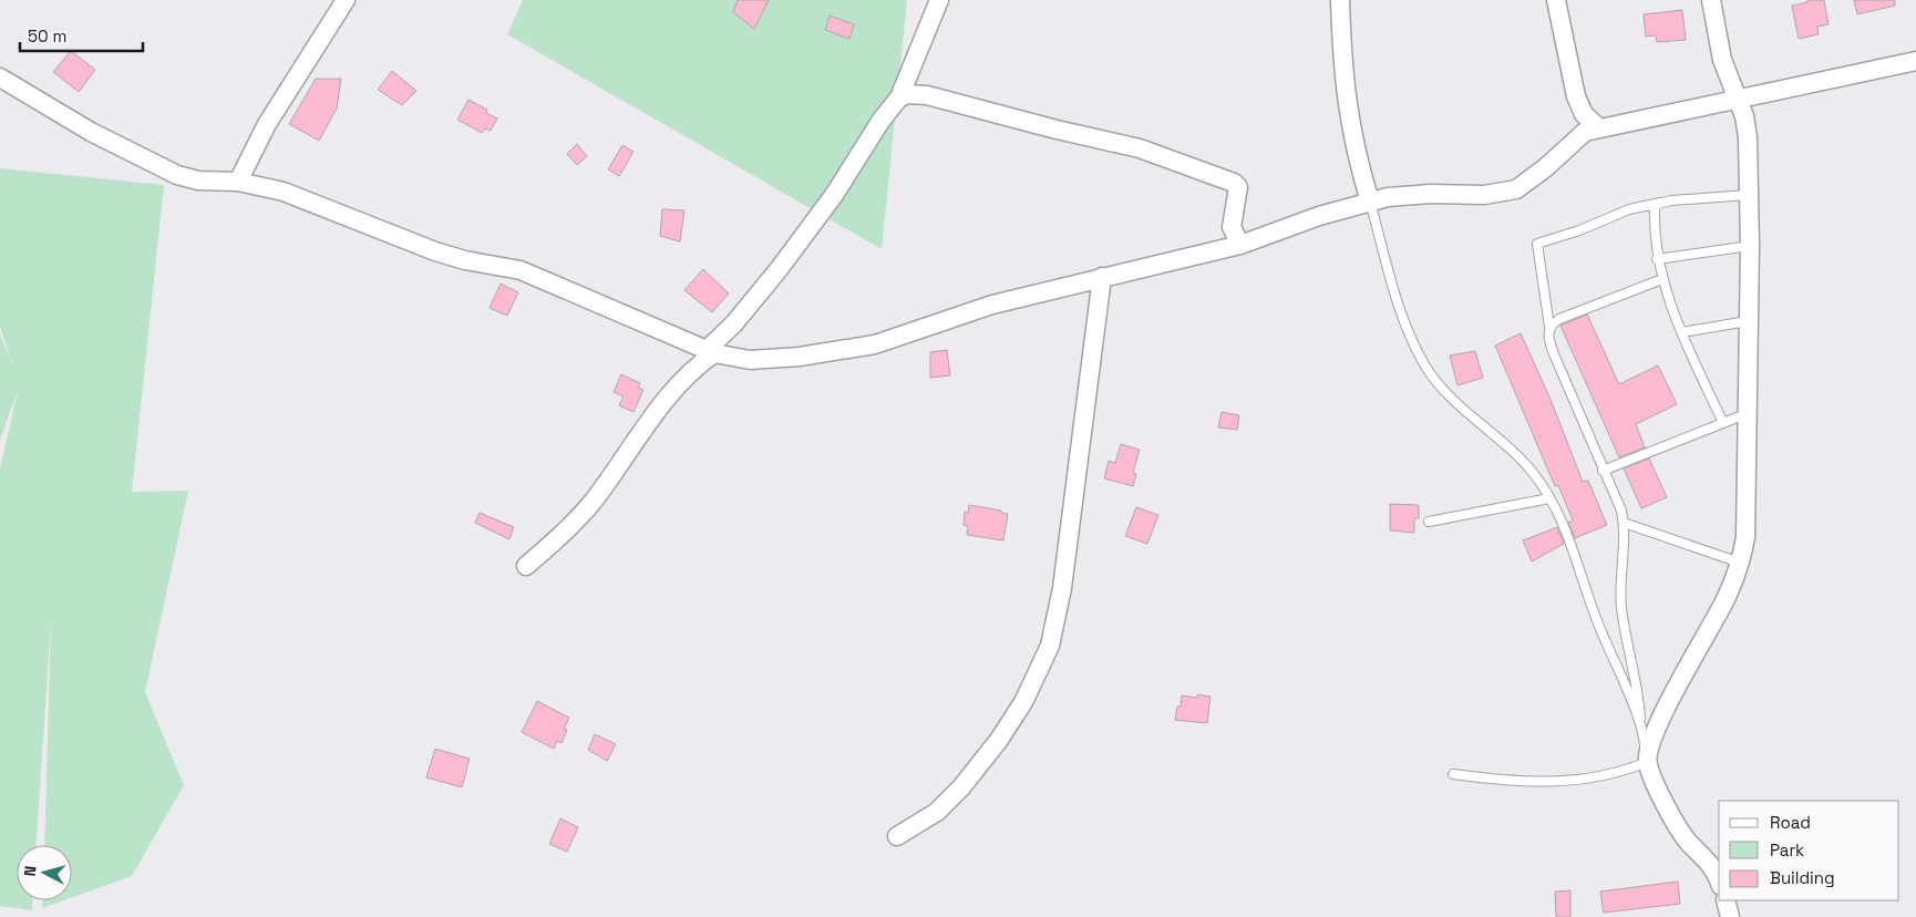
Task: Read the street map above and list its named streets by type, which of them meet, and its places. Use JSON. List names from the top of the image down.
{
  "legend": ["Road", "Park", "Building"],
  "scale_bar": "50 m",
  "north": "left"
}
